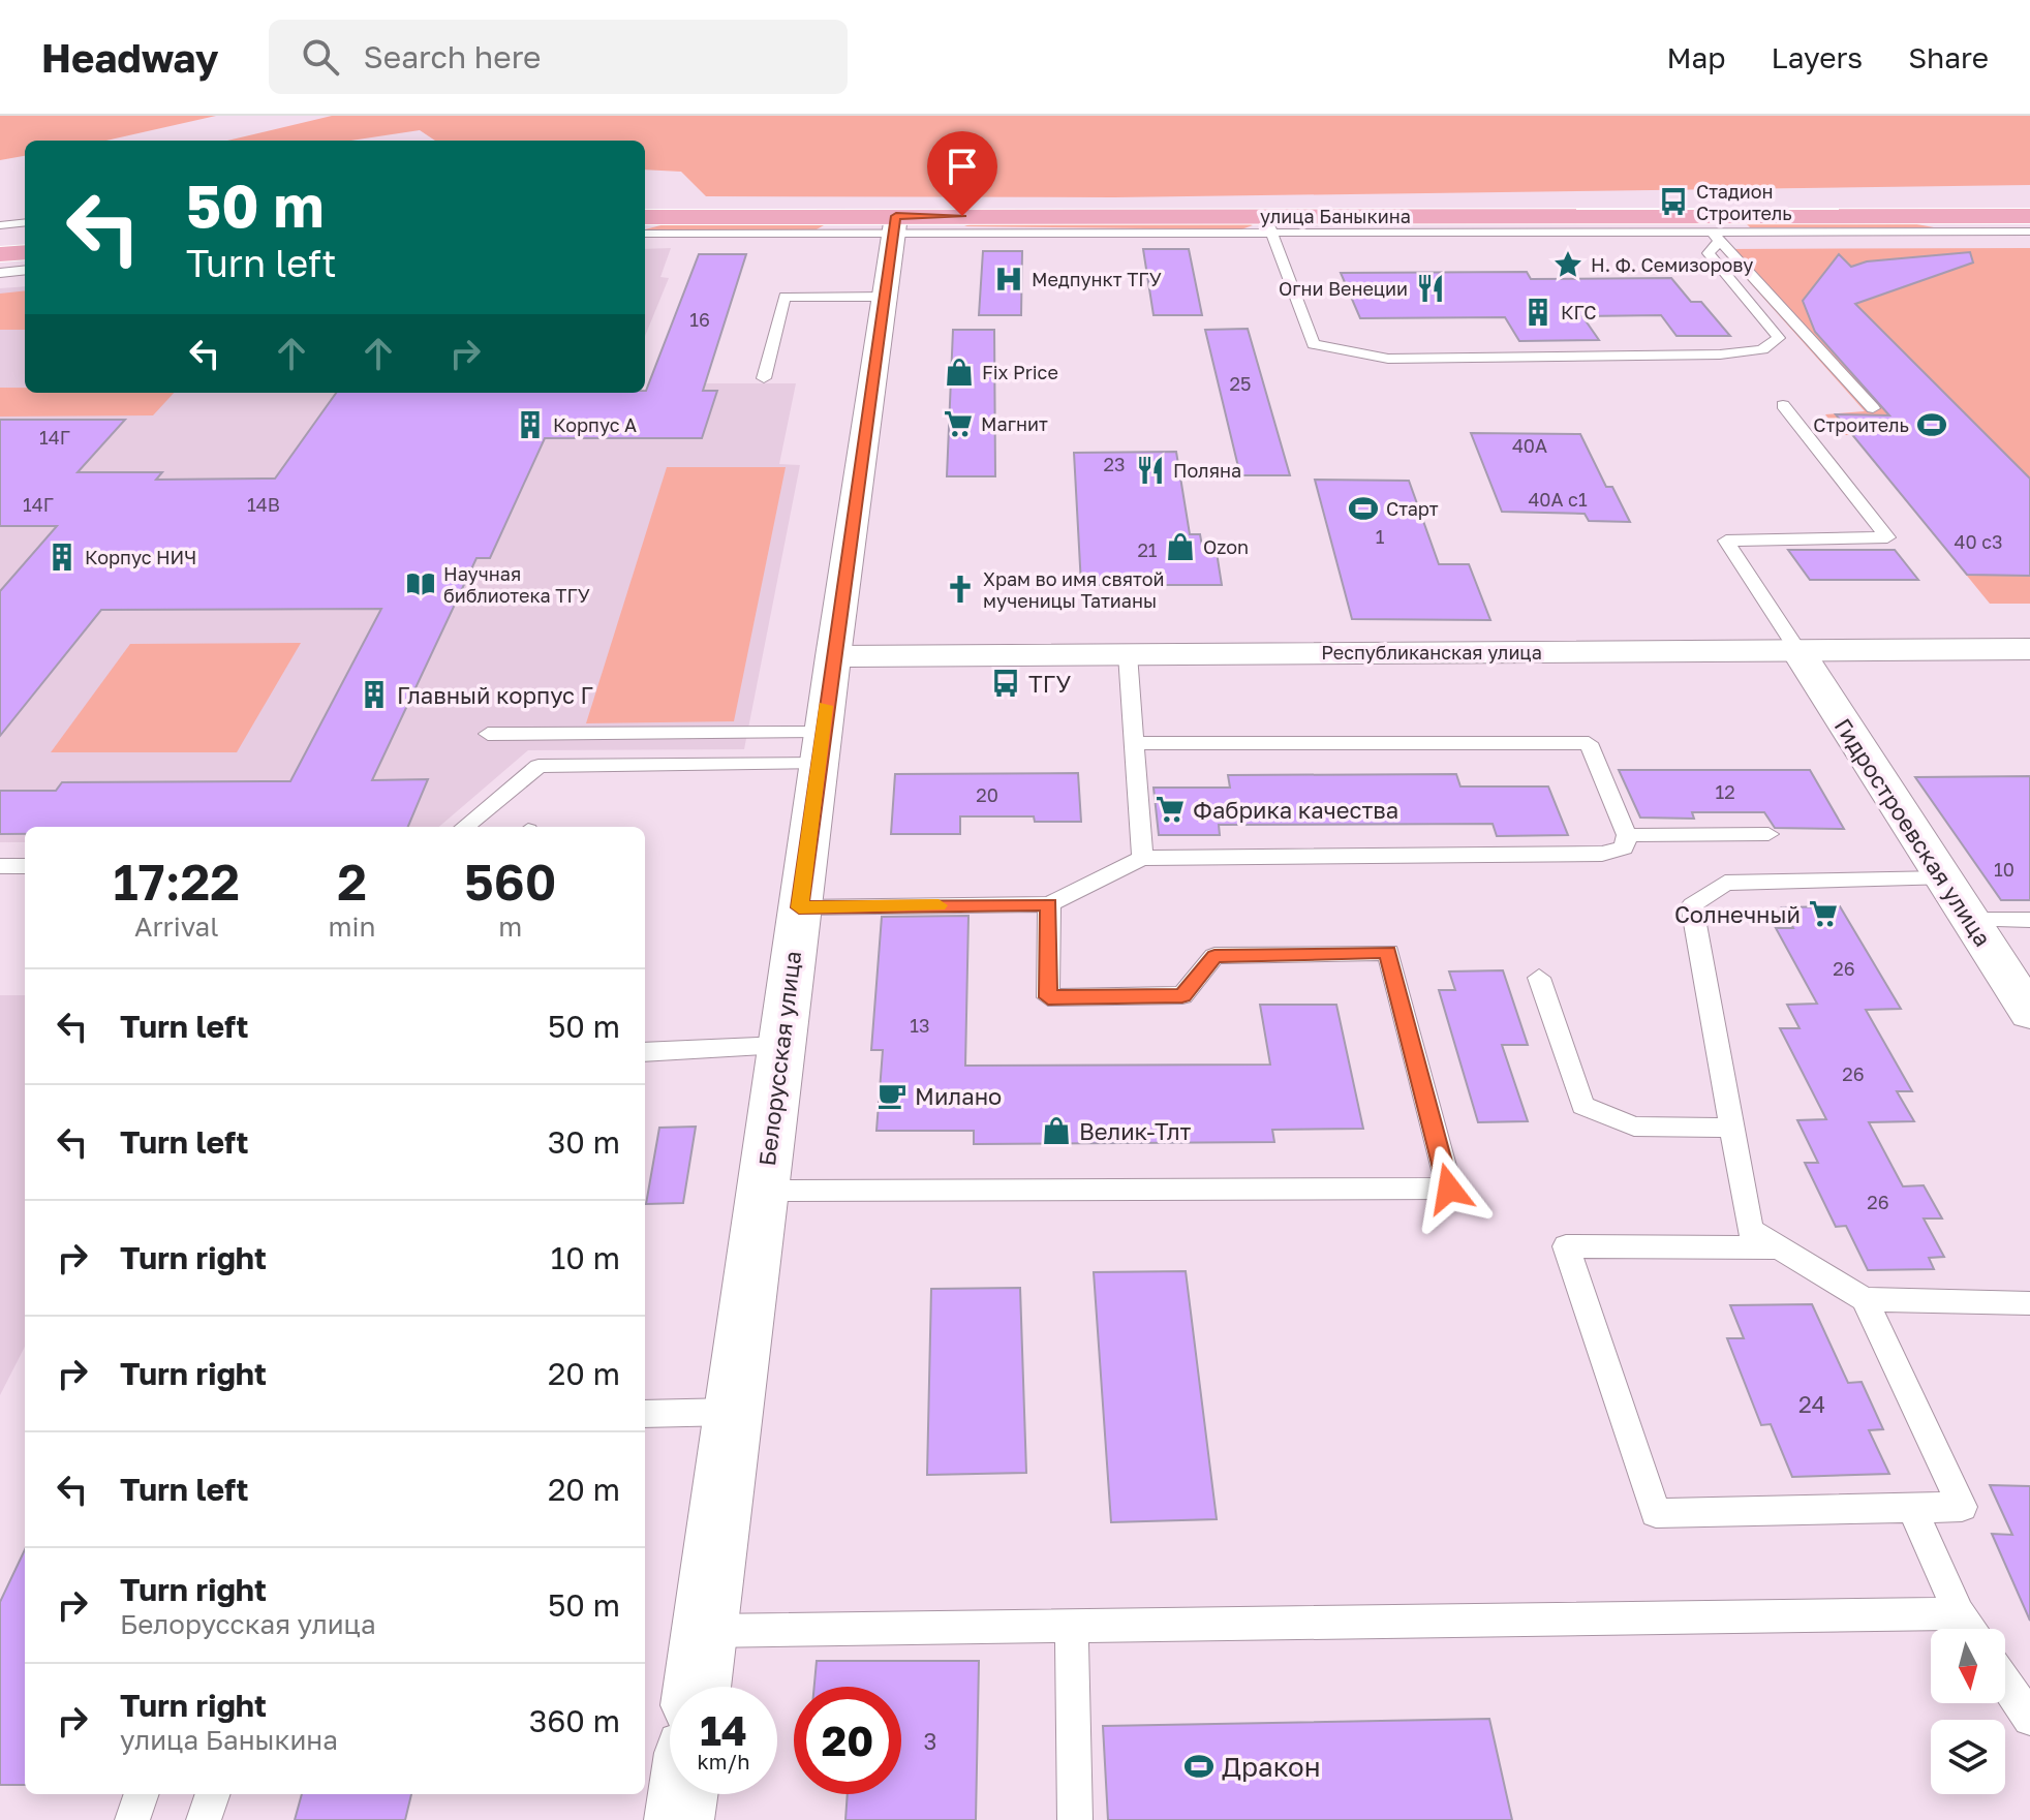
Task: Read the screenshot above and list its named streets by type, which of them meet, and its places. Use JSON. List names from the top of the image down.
{
  "streets": {
    "main road": ["улица Баныкина"],
    "street": ["Республиканская улица", "Гидростроевская улица", "Белорусская улица"]
  },
  "crossings": [
    ["улица Баныкина", "Белорусская улица"],
    ["Республиканская улица", "Гидростроевская улица"],
    ["Республиканская улица", "Белорусская улица"]
  ],
  "places": {
    "bus stop": ["Стадион Строитель", "ТГУ"],
    "place": ["Н. Ф. Семизорову"],
    "hospital": ["Медпункт ТГУ"],
    "restaurant": ["Огни Венеции", "Поляна"],
    "building": [
      "КГС",
      "Корпус А",
      "Корпус НИЧ",
      "Главный корпус Г"
    ],
    "shop": ["Fix Price", "Ozon", "Велик-Тлт"],
    "supermarket": ["Магнит", "Фабрика качества", "Солнечный"],
    "sports": ["Строитель", "Старт", "Дракон"],
    "library": ["Научная библиотека ТГУ"],
    "church": ["Храм во имя святой мученицы Татианы"],
    "cafe": ["Милано"]
  },
  "house_numbers": [
    "16",
    "25",
    "14Г",
    "40А",
    "23",
    "40А с1",
    "14Г",
    "14В",
    "1",
    "40 с3",
    "21",
    "12",
    "20",
    "10",
    "26",
    "13",
    "26",
    "26",
    "24",
    "3"
  ],
  "north": "bottom",
  "page": {
    "header": "Headway",
    "search": "Search here",
    "nav": ["Map", "Layers", "Share"],
    "turn": ["50 m", "Turn left"],
    "eta": [
      "17:22",
      "Arrival",
      "2",
      "min",
      "560",
      "m"
    ],
    "list": [
      {
        "name": "Turn left",
        "value": "50 m"
      },
      {
        "name": "Turn left",
        "value": "30 m"
      },
      {
        "name": "Turn right",
        "value": "10 m"
      },
      {
        "name": "Turn right",
        "value": "20 m"
      },
      {
        "name": "Turn left",
        "value": "20 m"
      },
      {
        "name": "Turn right",
        "note": "Белорусская улица",
        "value": "50 m"
      },
      {
        "name": "Turn right",
        "note": "улица Баныкина",
        "value": "360 m"
      }
    ],
    "speed": "14 km/h",
    "limit": "20"
  }
}
